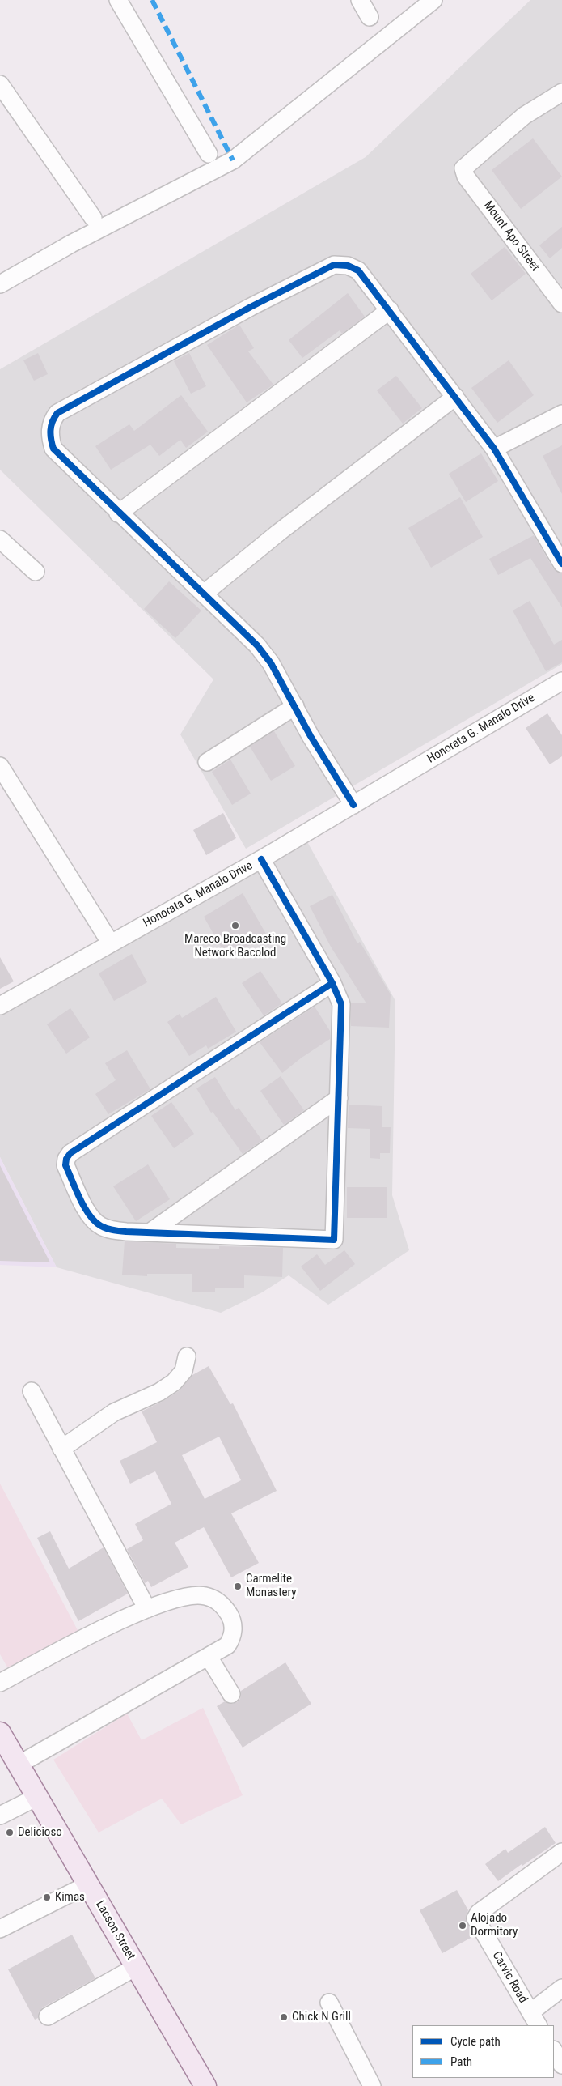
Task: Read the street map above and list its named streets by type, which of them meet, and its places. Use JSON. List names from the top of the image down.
{
  "streets": {
    "main road": ["Lacson Street"],
    "street": ["Mount Apo Street", "Honorata G. Manalo Drive", "Carvic Road"]
  },
  "places": [
    "Mareco Broadcasting Network Bacolod",
    "Carmelite Monastery",
    "Delicioso",
    "Kimas",
    "Alojado Dormitory",
    "Chick N Grill"
  ],
  "legend": ["Cycle path", "Path"]
}
